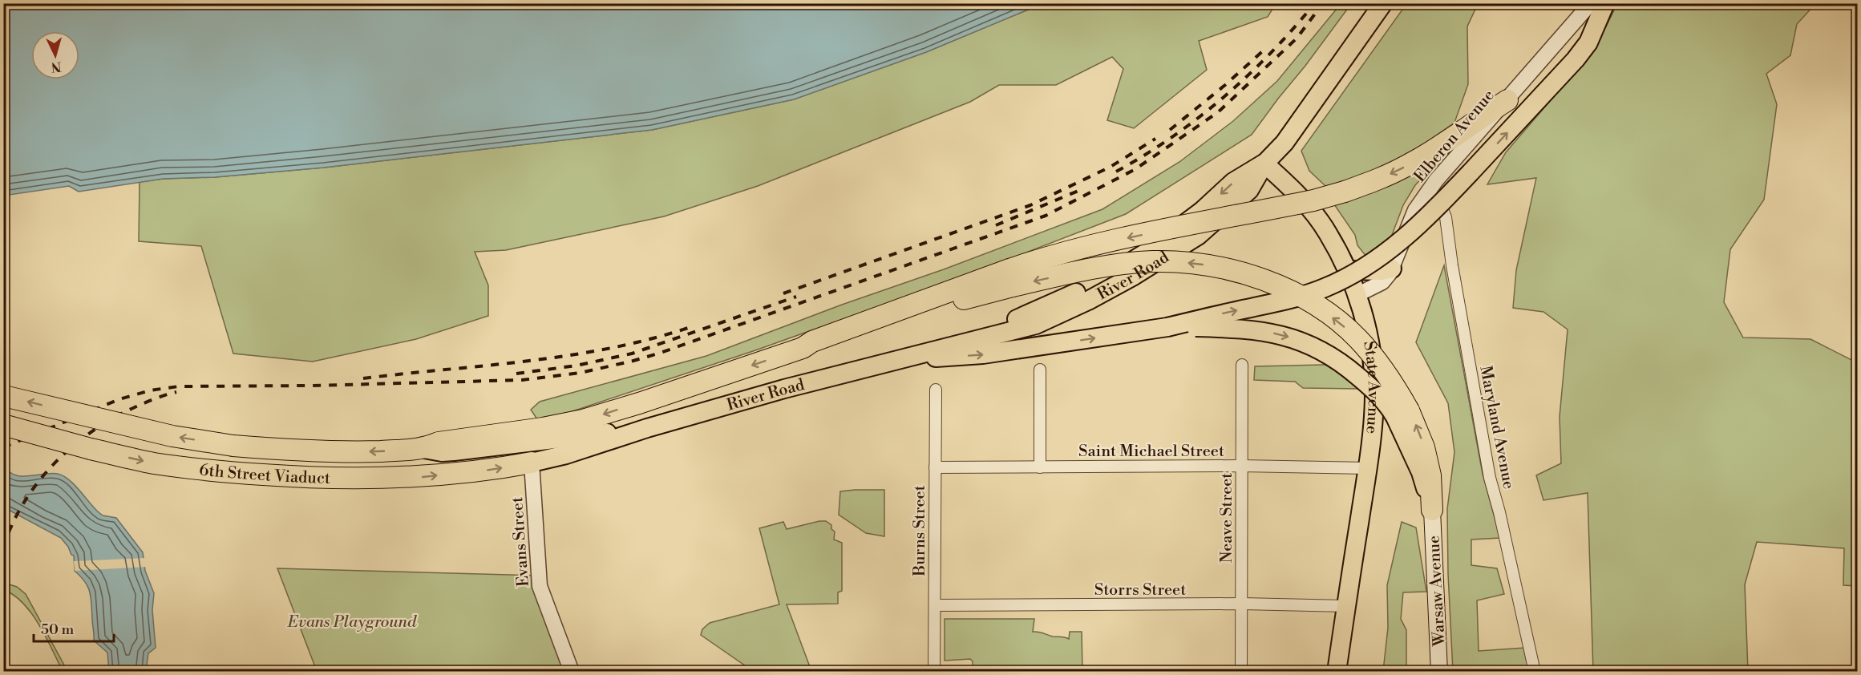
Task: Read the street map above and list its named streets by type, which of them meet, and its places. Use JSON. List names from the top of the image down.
{
  "streets": {
    "highway": ["6th Street Viaduct"],
    "main road": ["River Road", "State Avenue", "Warsaw Avenue"],
    "street": [
      "Elberon Avenue",
      "Maryland Avenue",
      "Saint Michael Street",
      "Neave Street",
      "Burns Street",
      "Evans Street",
      "Storrs Street"
    ]
  },
  "crossings": [
    ["Elberon Avenue", "State Avenue"],
    ["Elberon Avenue", "Maryland Avenue"],
    ["River Road", "State Avenue"],
    ["River Road", "6th Street Viaduct"],
    ["River Road", "Evans Street"],
    ["State Avenue", "Saint Michael Street"],
    ["State Avenue", "Storrs Street"],
    ["Saint Michael Street", "Neave Street"],
    ["Saint Michael Street", "Burns Street"],
    ["6th Street Viaduct", "Evans Street"],
    ["Neave Street", "Storrs Street"],
    ["Burns Street", "Storrs Street"]
  ],
  "parks": ["Evans Playground"],
  "scale_bar": "50 m",
  "north": "bottom"
}
